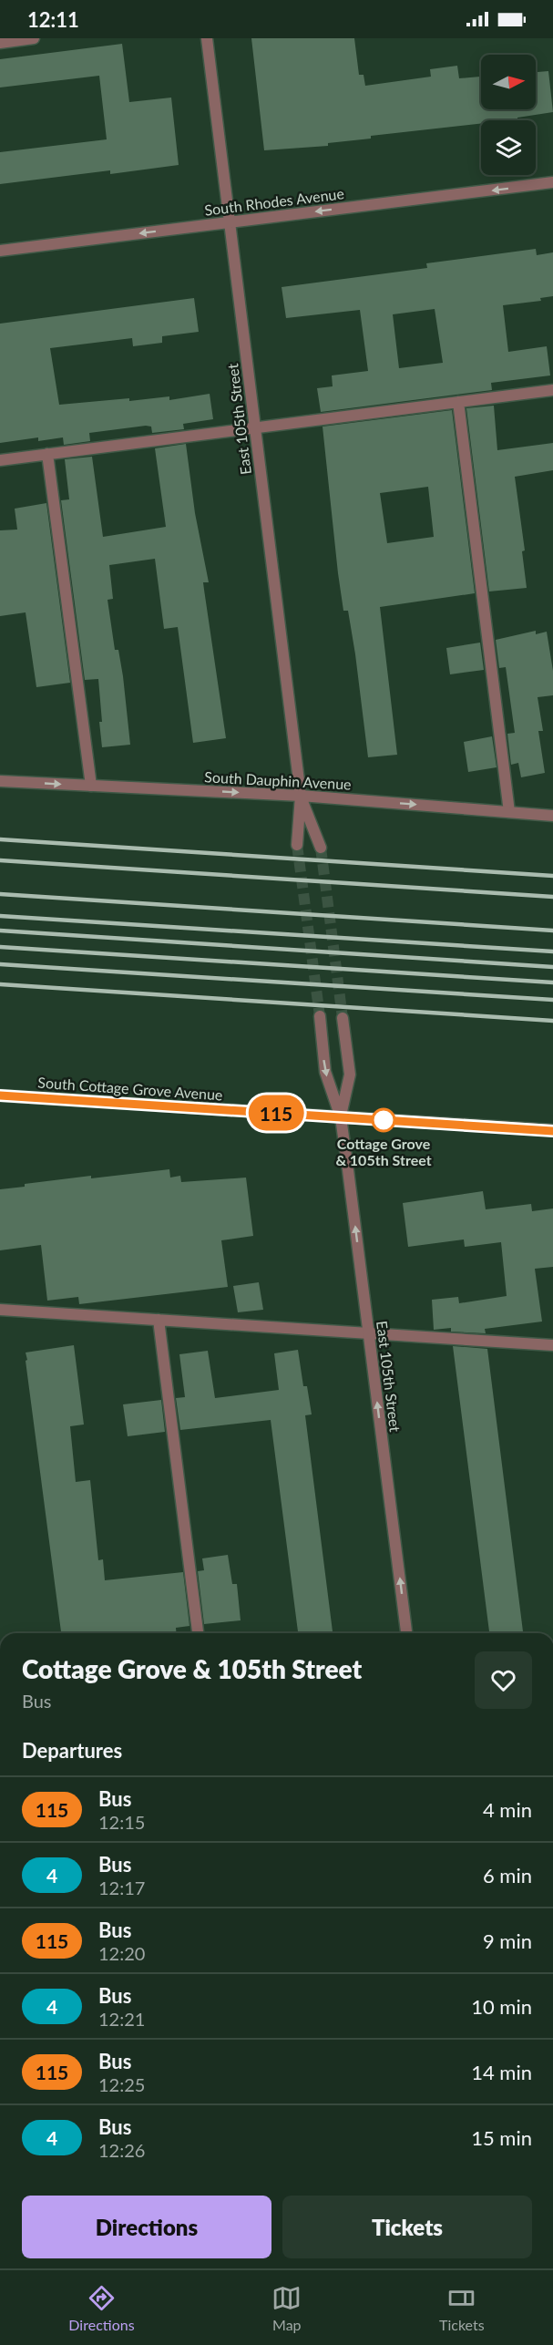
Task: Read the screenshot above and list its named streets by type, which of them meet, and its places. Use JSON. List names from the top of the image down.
{
  "streets": {
    "street": [
      "South Rhodes Avenue",
      "East 105th Street",
      "South Dauphin Avenue",
      "South Cottage Grove Avenue"
    ]
  },
  "crossings": [
    ["South Rhodes Avenue", "East 105th Street"],
    ["East 105th Street", "South Dauphin Avenue"],
    ["East 105th Street", "South Cottage Grove Avenue"]
  ],
  "one_way": ["South Rhodes Avenue", "South Dauphin Avenue"],
  "places": ["Cottage Grove & 105th Street"],
  "lines": ["bus line 115"],
  "north": "right",
  "page": {
    "status": "12:11",
    "on_map": "115",
    "heading": [
      ["Cottage Grove & 105th Street", "Bus"],
      "Departures"
    ],
    "list": [
      {
        "mark": "115",
        "name": "Bus",
        "note": "12:15",
        "value": "4 min"
      },
      {
        "mark": "4",
        "name": "Bus",
        "note": "12:17",
        "value": "6 min"
      },
      {
        "mark": "115",
        "name": "Bus",
        "note": "12:20",
        "value": "9 min"
      },
      {
        "mark": "4",
        "name": "Bus",
        "note": "12:21",
        "value": "10 min"
      },
      {
        "mark": "115",
        "name": "Bus",
        "note": "12:25",
        "value": "14 min"
      },
      {
        "mark": "4",
        "name": "Bus",
        "note": "12:26",
        "value": "15 min"
      }
    ],
    "buttons": ["Directions", "Tickets"],
    "tabs": ["Directions", "Map", "Tickets"]
  }
}
